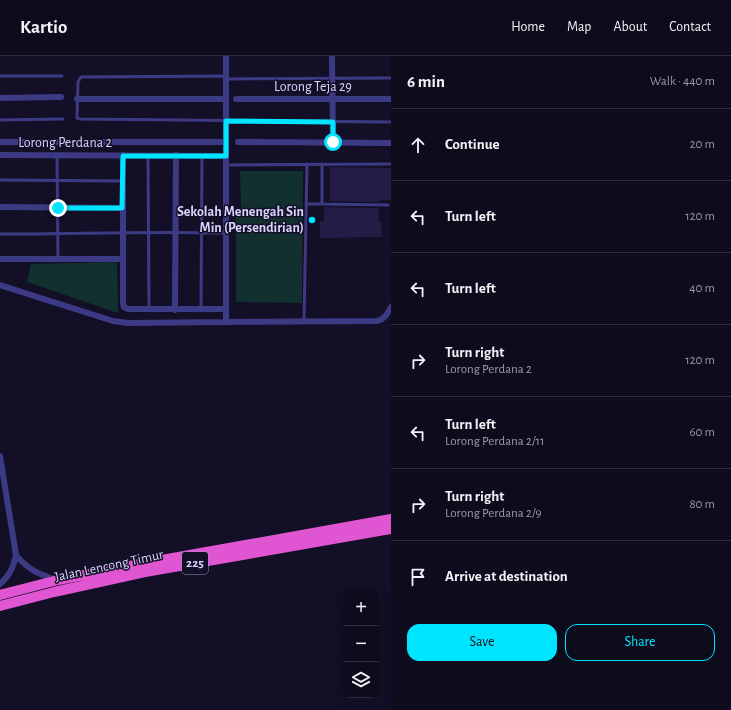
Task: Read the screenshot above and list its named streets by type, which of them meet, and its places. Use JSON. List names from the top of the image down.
{
  "streets": {
    "highway": ["225", "Jalan Lencong Timur"],
    "street": ["Lorong Teja 29", "Lorong Perdana 2"]
  },
  "places": ["Sekolah Menengah Sin Min (Persendirian)"],
  "page": {
    "header": "Kartio",
    "nav": [
      "Home",
      "Map",
      "About",
      "Contact"
    ],
    "heading": ["6 min", "Walk · 440 m"],
    "list": [
      ["Continue", "20 m"],
      ["Turn left", "120 m"],
      ["Turn left", "40 m"],
      ["Turn right", "Lorong Perdana 2", "120 m"],
      ["Turn left", "Lorong Perdana 2/11", "60 m"],
      ["Turn right", "Lorong Perdana 2/9", "80 m"],
      "Arrive at destination"
    ],
    "map_buttons": ["+", "−"],
    "buttons": ["Save", "Share"]
  }
}
